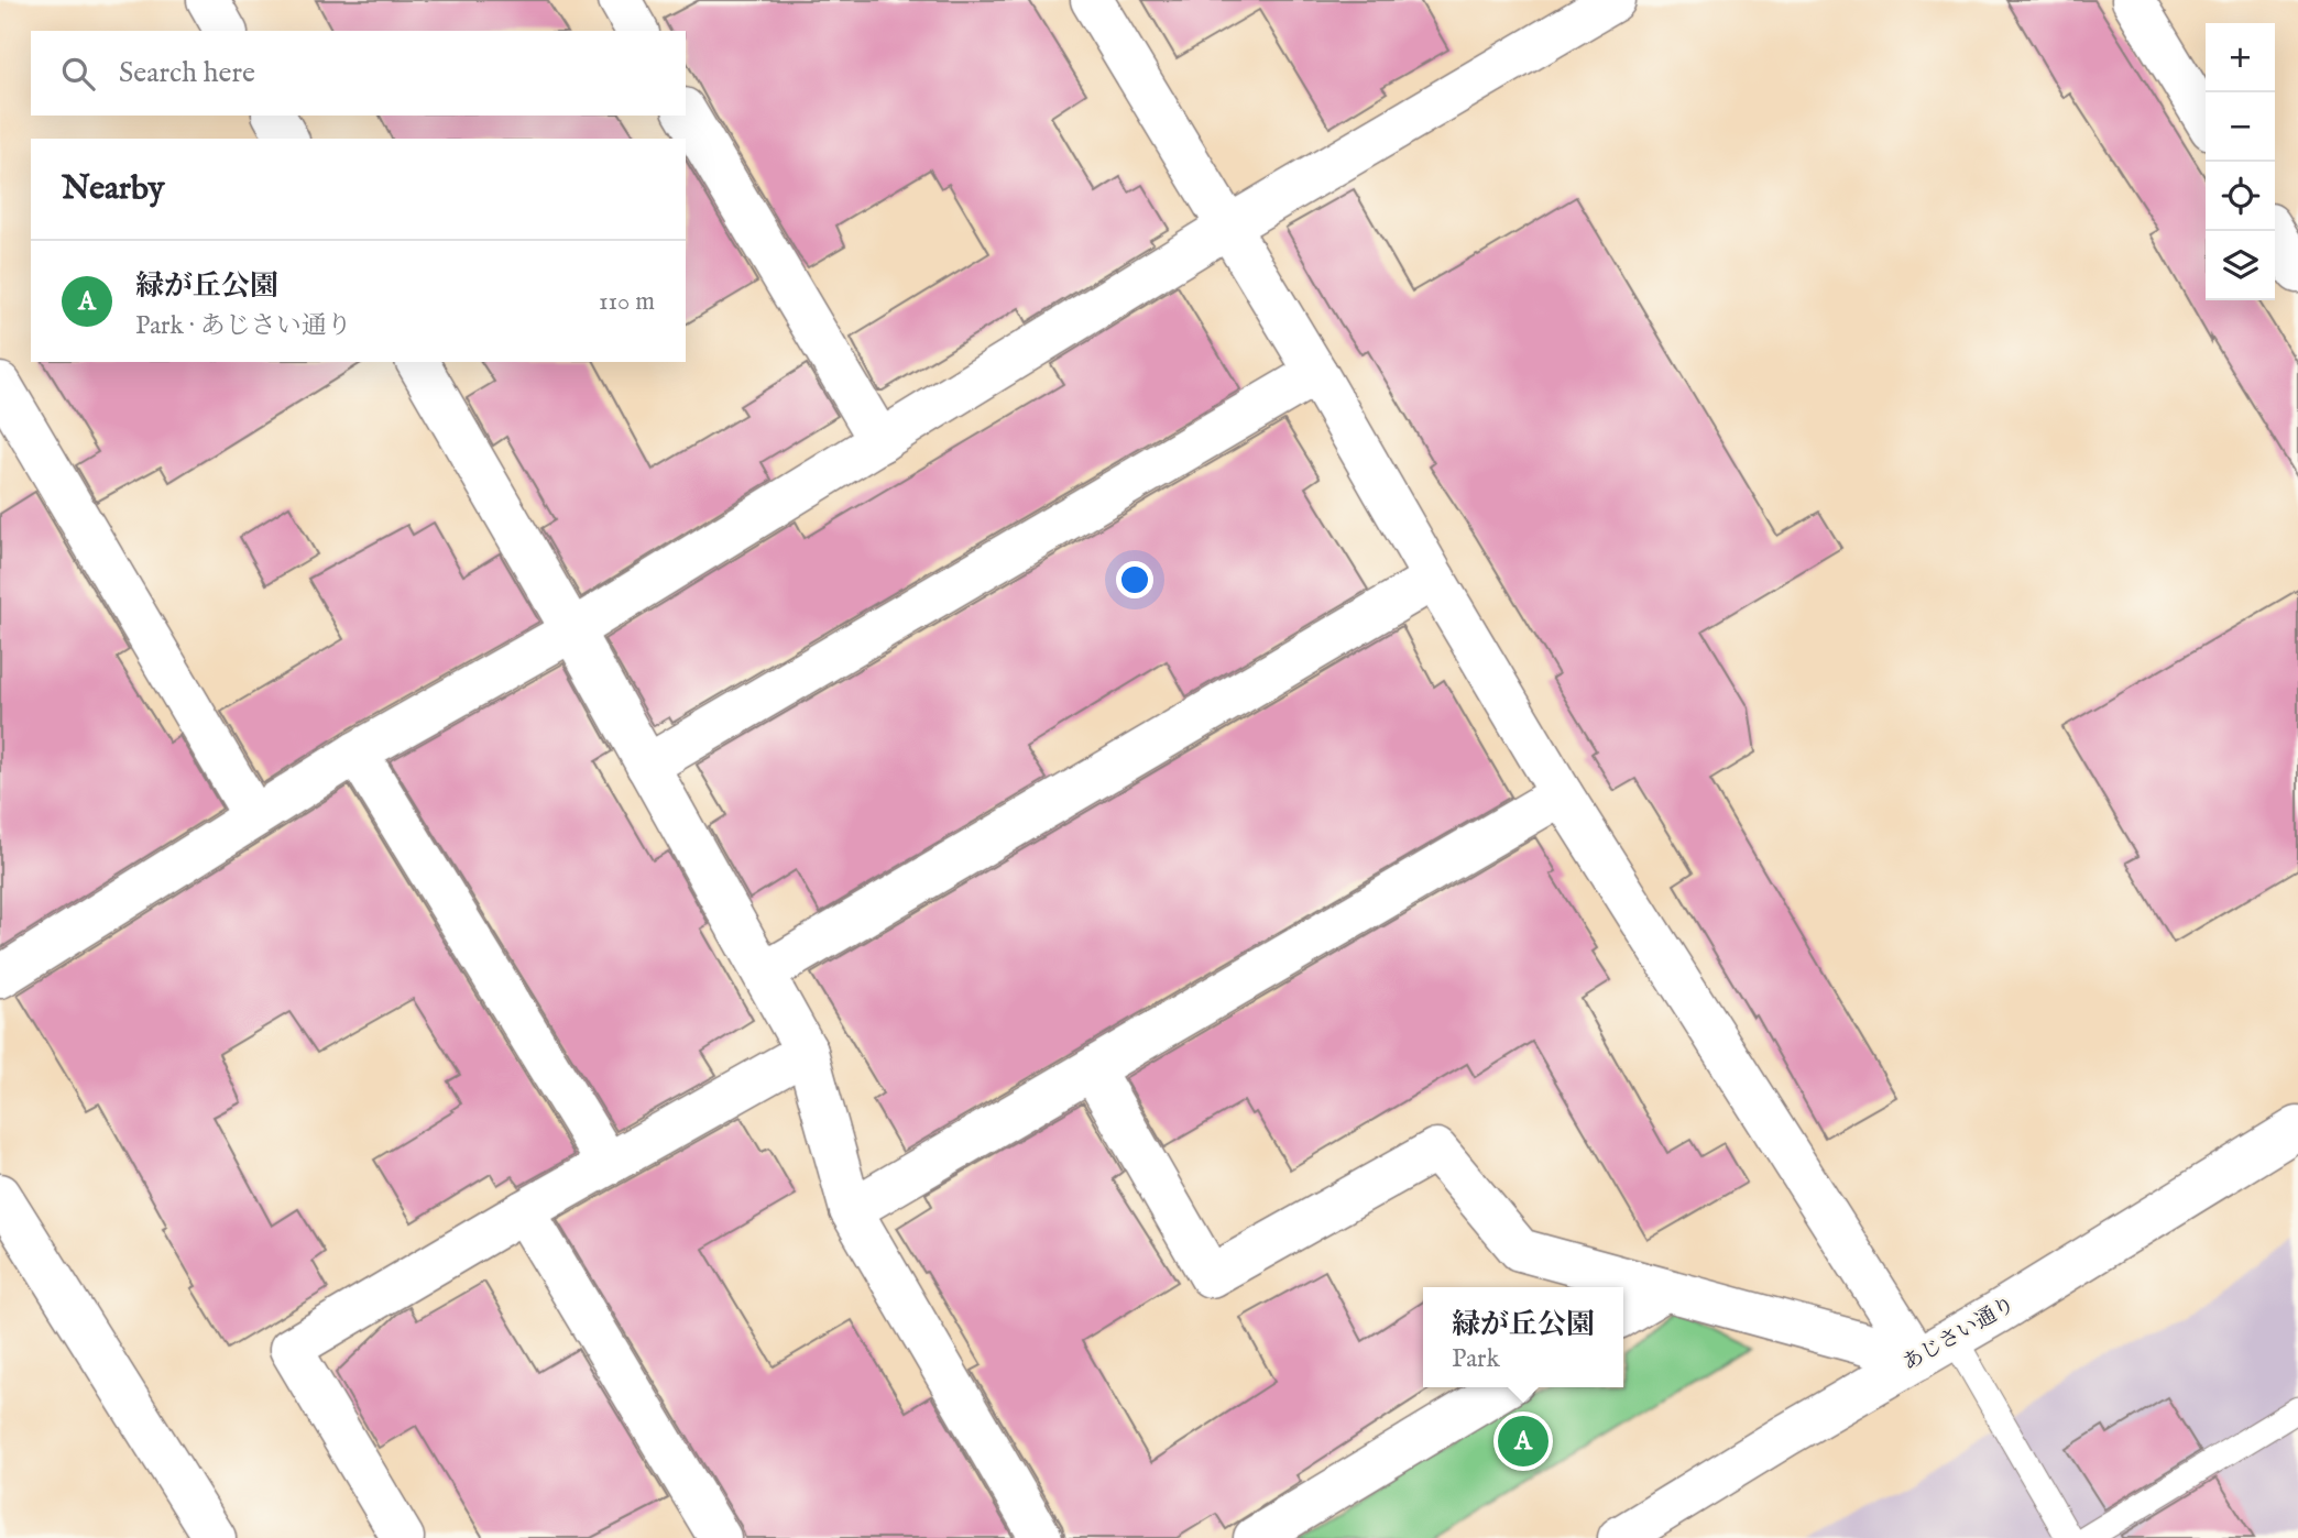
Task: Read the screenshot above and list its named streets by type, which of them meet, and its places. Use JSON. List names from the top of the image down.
{
  "streets": {
    "street": ["あじさい通り"]
  },
  "page": {
    "map_buttons": ["+", "−"],
    "search": "Search here",
    "heading": "Nearby",
    "list": [
      {
        "mark": "A",
        "name": "緑が丘公園",
        "note": "Park · あじさい通り",
        "value": "110 m"
      }
    ],
    "popup": ["緑が丘公園", "Park"],
    "pins": "A"
  }
}
